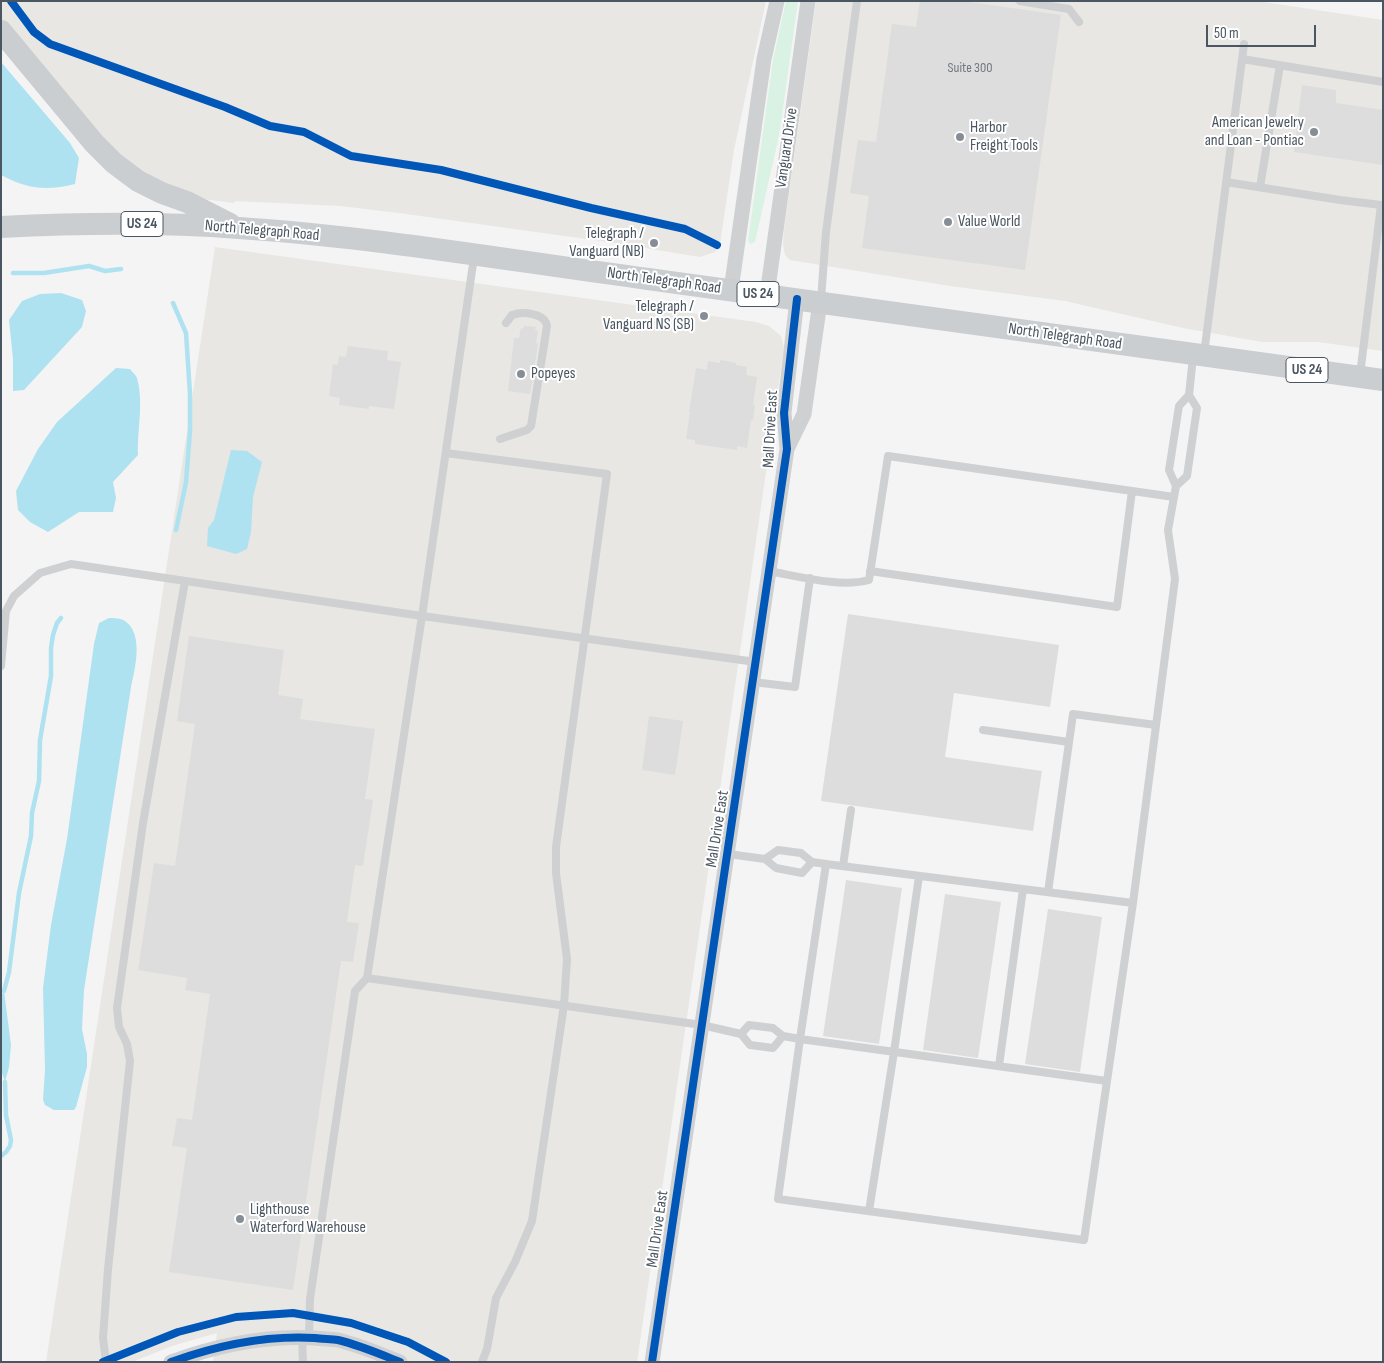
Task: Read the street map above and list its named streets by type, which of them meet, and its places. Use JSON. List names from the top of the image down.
{
  "streets": {
    "main road": ["US 24", "North Telegraph Road"],
    "street": ["Vanguard Drive", "Mall Drive East"]
  },
  "crossings": [
    ["Vanguard Drive", "North Telegraph Road"],
    ["North Telegraph Road", "Mall Drive East"]
  ],
  "places": [
    "American Jewelry and Loan - Pontiac",
    "Harbor Freight Tools",
    "Value World",
    "Telegraph / Vanguard (NB)",
    "Telegraph / Vanguard NS (SB)",
    "Popeyes",
    "Lighthouse Waterford Warehouse"
  ],
  "house_numbers": ["Suite 300"],
  "scale_bar": "50 m"
}
